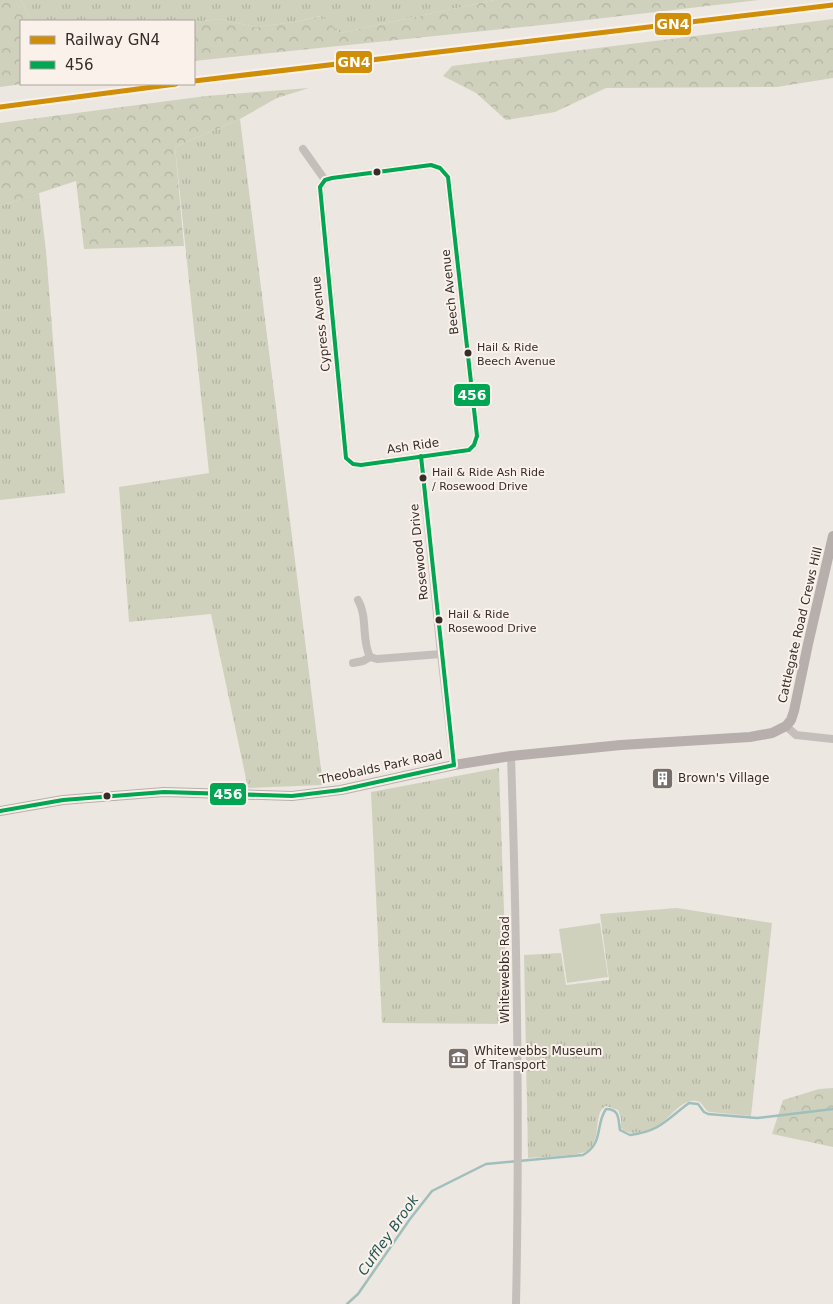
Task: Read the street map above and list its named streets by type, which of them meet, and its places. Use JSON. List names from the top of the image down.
{
  "streets": {
    "street": [
      "Beech Avenue",
      "Cypress Avenue",
      "Ash Ride",
      "Rosewood Drive",
      "Cattlegate Road Crews Hill",
      "Theobalds Park Road",
      "Whitewebbs Road"
    ]
  },
  "crossings": [
    ["Beech Avenue", "Cypress Avenue"],
    ["Beech Avenue", "Ash Ride"],
    ["Cypress Avenue", "Ash Ride"],
    ["Ash Ride", "Rosewood Drive"],
    ["Rosewood Drive", "Theobalds Park Road"],
    ["Cattlegate Road Crews Hill", "Theobalds Park Road"],
    ["Theobalds Park Road", "Whitewebbs Road"]
  ],
  "water": ["Cuffley Brook"],
  "places": {
    "other": ["Hail & Ride Beech Avenue", "Hail & Ride Ash Ride / Rosewood Drive", "Hail & Ride Rosewood Drive"],
    "building": ["Brown's Village"],
    "museum": ["Whitewebbs Museum of Transport"]
  },
  "lines": ["rail line GN4", "transit line 456"],
  "legend": ["Railway GN4", "456"]
}
